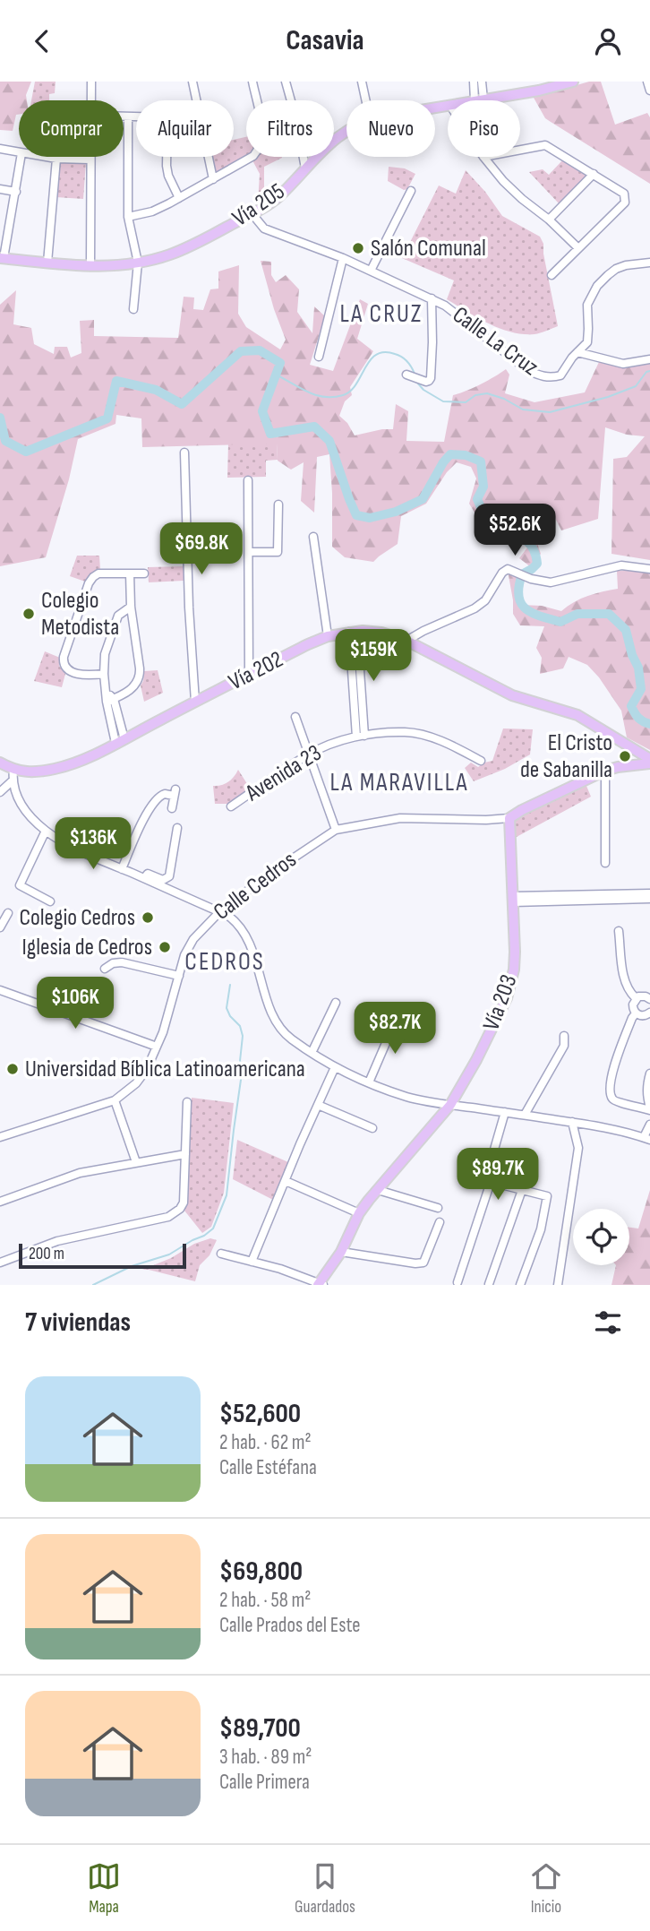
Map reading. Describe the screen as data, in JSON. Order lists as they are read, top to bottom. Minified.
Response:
{"streets":{"main road":["Vía 205","Vía 202","Vía 203"],"street":["Calle La Cruz","Avenida 23","Calle Cedros"]},"crossings":[["Vía 205","Calle La Cruz"],["Calle Cedros","Vía 203"]],"districts":["LA CRUZ","LA MARAVILLA","CEDROS"],"places":["Salón Comunal","Colegio Metodista","El Cristo de Sabanilla","Colegio Cedros","Iglesia de Cedros","Universidad Bíblica Latinoamericana"],"scale_bar":"200 m","page":{"header":"Casavia","chip":["Comprar","Alquilar","Filtros","Nuevo","Piso"],"price":["$52.6K","$69.8K","$159K","$136K","$106K","$82.7K","$89.7K"],"scale":"200 m","heading":"7 viviendas","list":[{"name":"$52,600","note":"2 hab. · 62 m² · Calle Estéfana"},{"name":"$69,800","note":"2 hab. · 58 m² · Calle Prados del Este"},{"name":"$89,700","note":"3 hab. · 89 m² · Calle Primera"}],"tabs":["Mapa","Guardados","Inicio"]}}
